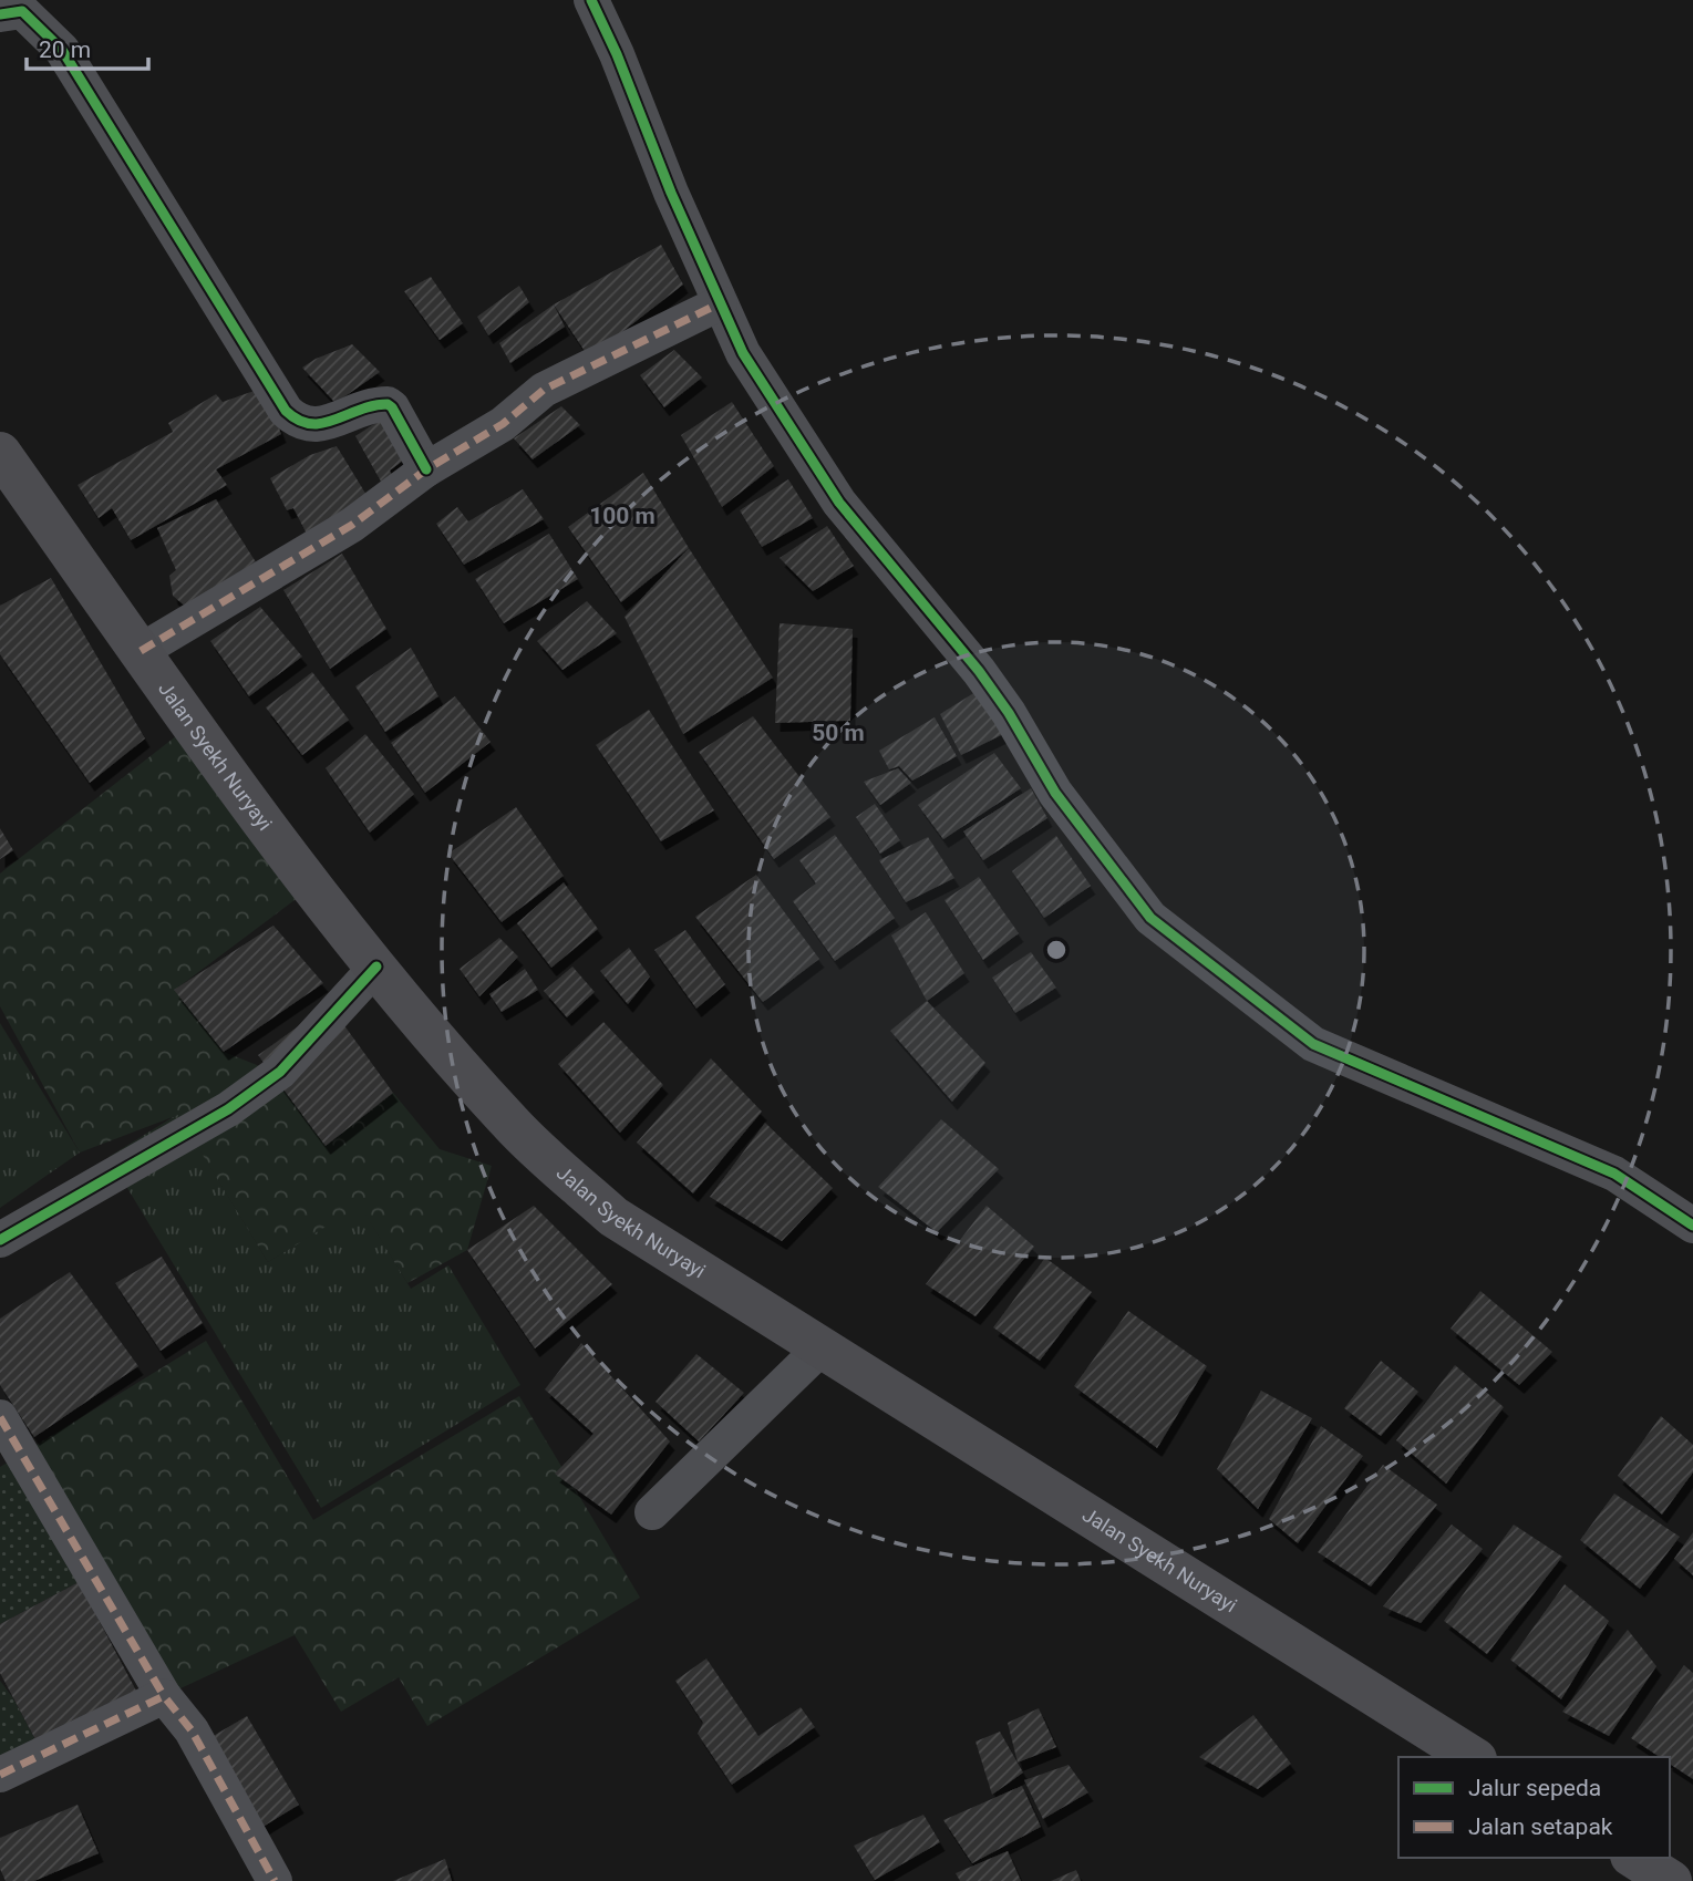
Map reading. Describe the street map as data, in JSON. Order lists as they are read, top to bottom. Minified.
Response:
{"streets":{"main road":["Jalan Syekh Nuryayi"]},"legend":["Jalur sepeda","Jalan setapak"],"scale_bar":"20 m","rings":["100 m","50 m"]}
